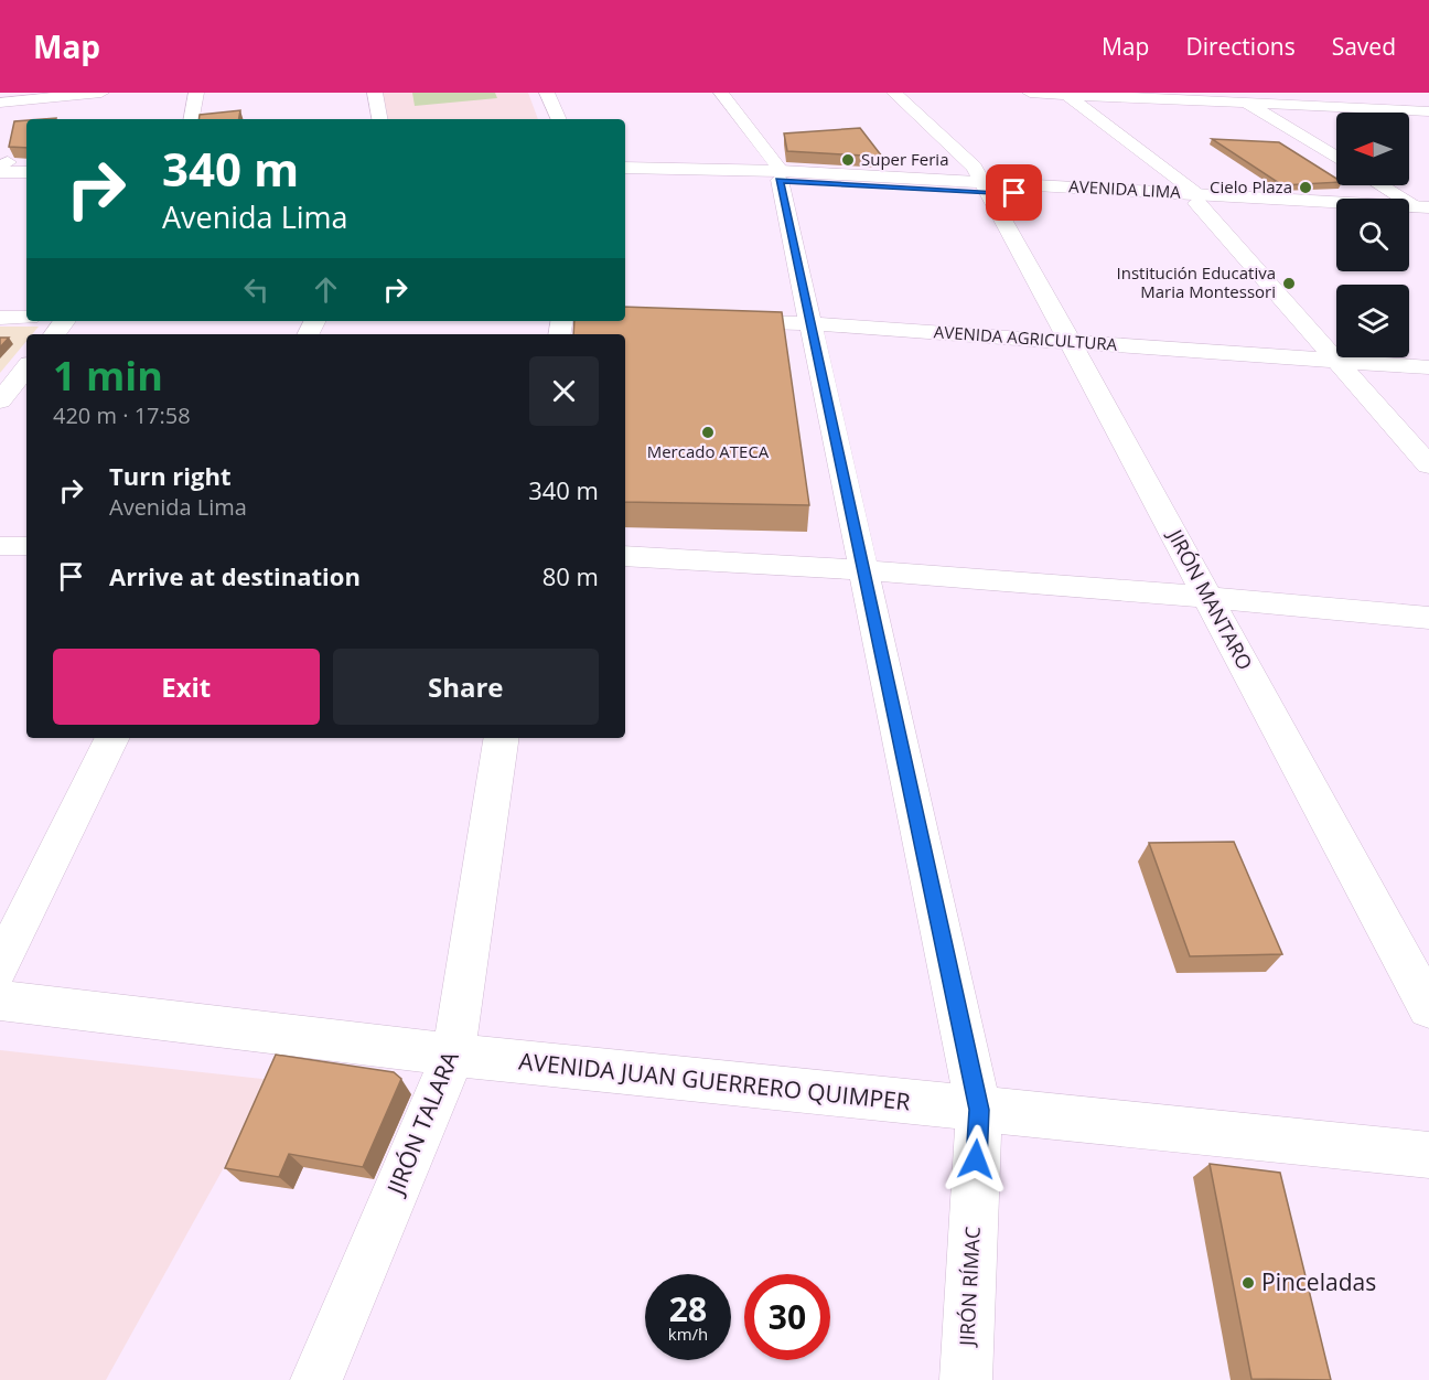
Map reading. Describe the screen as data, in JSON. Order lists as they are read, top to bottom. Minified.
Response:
{"streets":{"main road":["AVENIDA LIMA"],"street":["AVENIDA AGRICULTURA","JIRÓN MANTARO","AVENIDA JUAN GUERRERO QUIMPER","JIRÓN TALARA","JIRÓN RÍMAC"]},"crossings":[["AVENIDA LIMA","JIRÓN MANTARO"],["AVENIDA LIMA","JIRÓN RÍMAC"],["AVENIDA AGRICULTURA","JIRÓN MANTARO"],["AVENIDA AGRICULTURA","JIRÓN RÍMAC"],["AVENIDA JUAN GUERRERO QUIMPER","JIRÓN TALARA"],["AVENIDA JUAN GUERRERO QUIMPER","JIRÓN RÍMAC"]],"places":["Super Feria","Cielo Plaza","Institución Educativa Maria Montessori","Mercado ATECA","Pinceladas"],"north":"left","page":{"header":"Map","nav":["Map","Directions","Saved"],"turn":["340 m","Avenida Lima"],"heading":["1 min","420 m · 17:58"],"list":[{"name":"Turn right","note":"Avenida Lima","value":"340 m"},{"name":"Arrive at destination","value":"80 m"}],"buttons":["Exit","Share"],"speed":"28 km/h","limit":"30"}}
